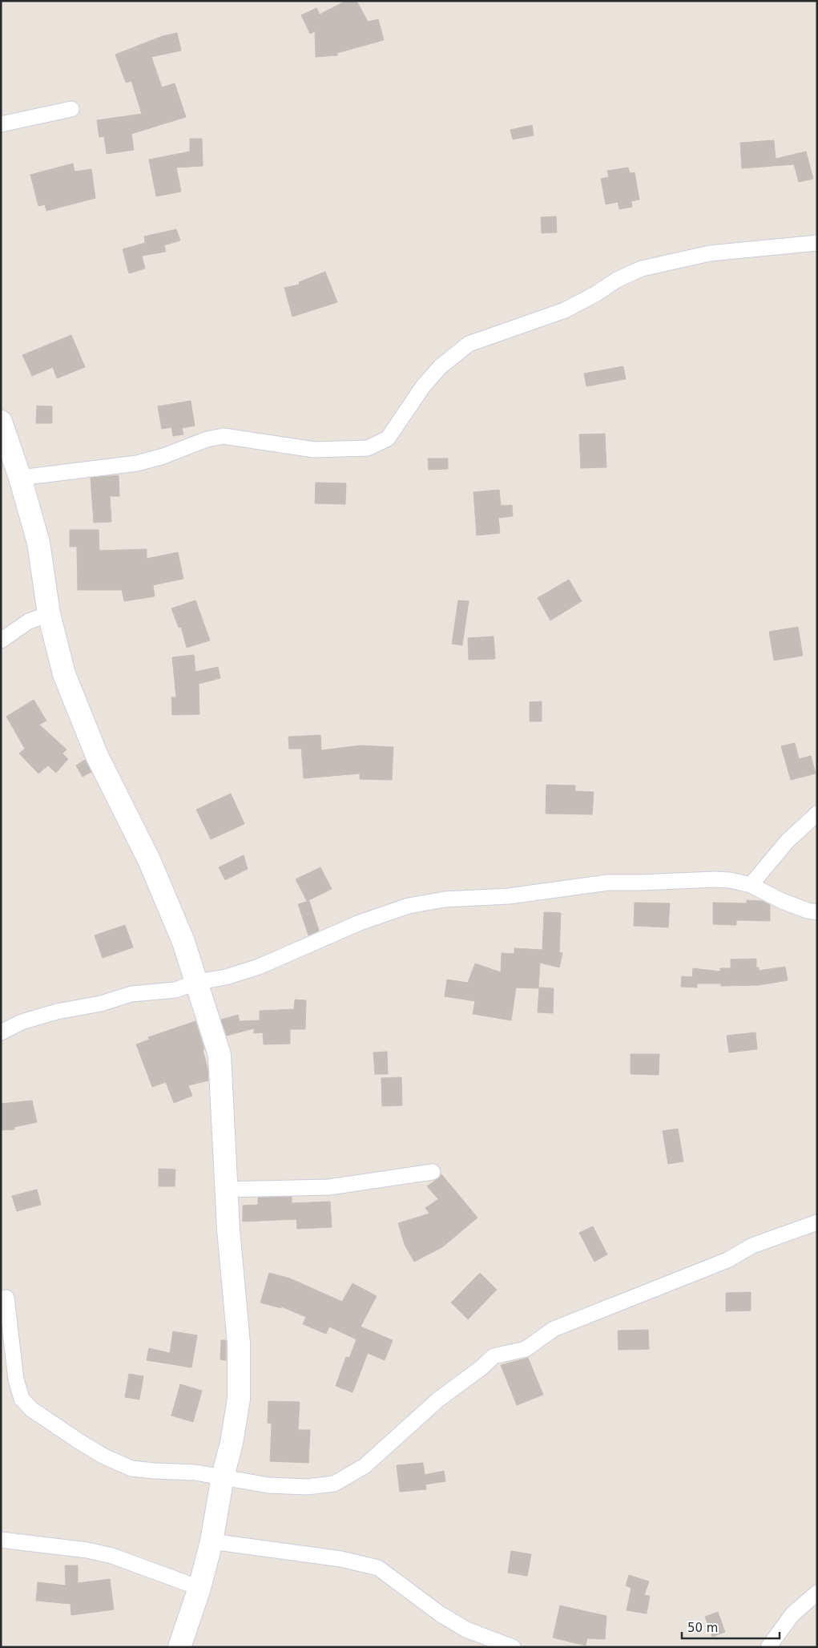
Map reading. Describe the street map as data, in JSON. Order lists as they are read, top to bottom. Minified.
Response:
{"scale_bar":"50 m"}
